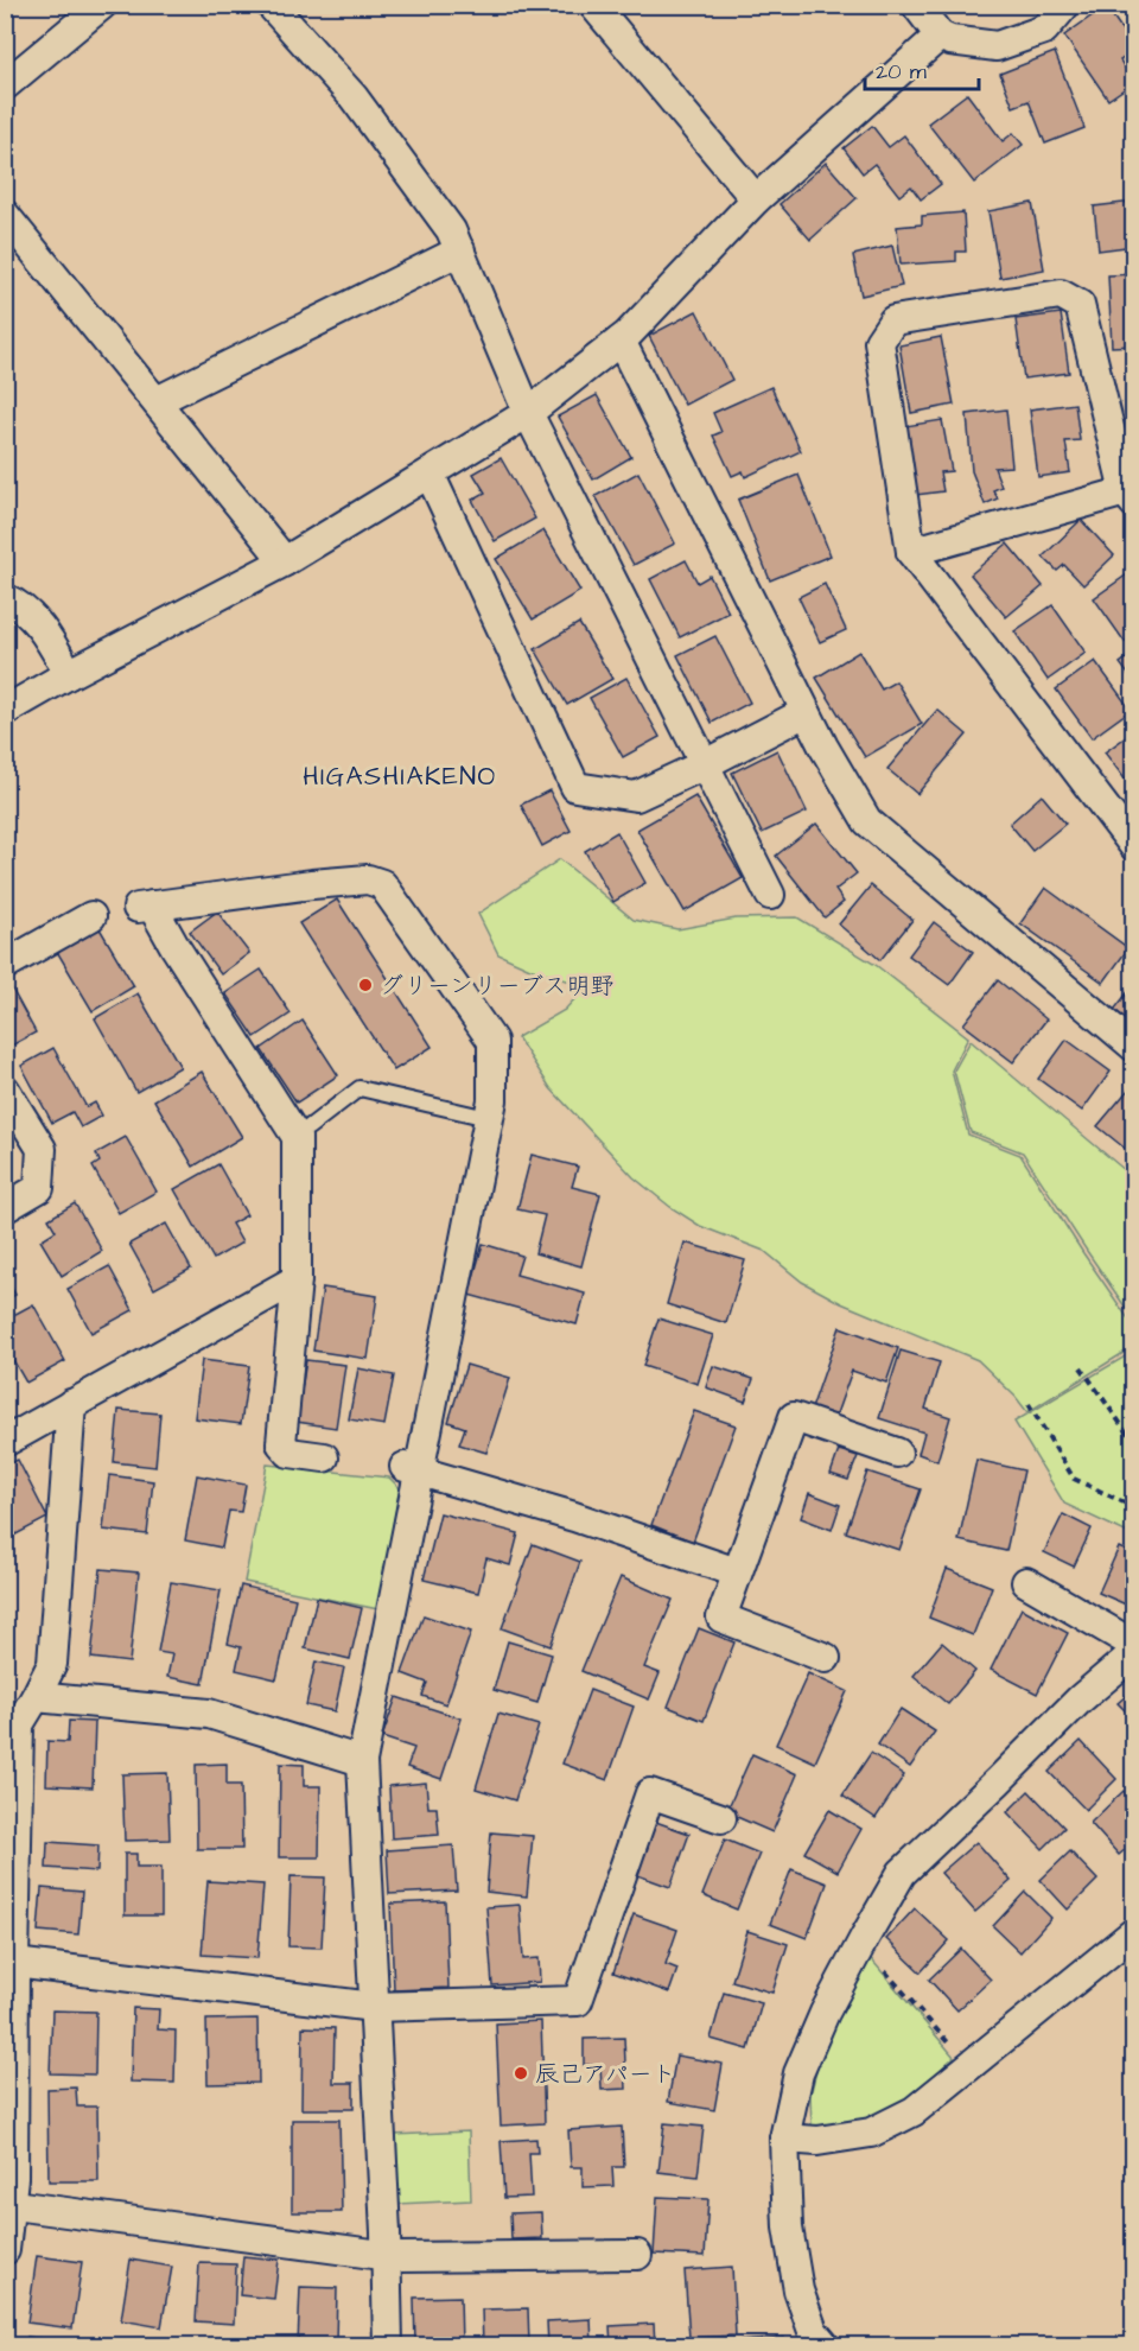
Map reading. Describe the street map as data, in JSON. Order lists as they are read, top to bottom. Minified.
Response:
{"districts":["HIGASHIAKENO"],"places":["グリーンリーブス明野","辰己アパート"],"scale_bar":"20 m"}
